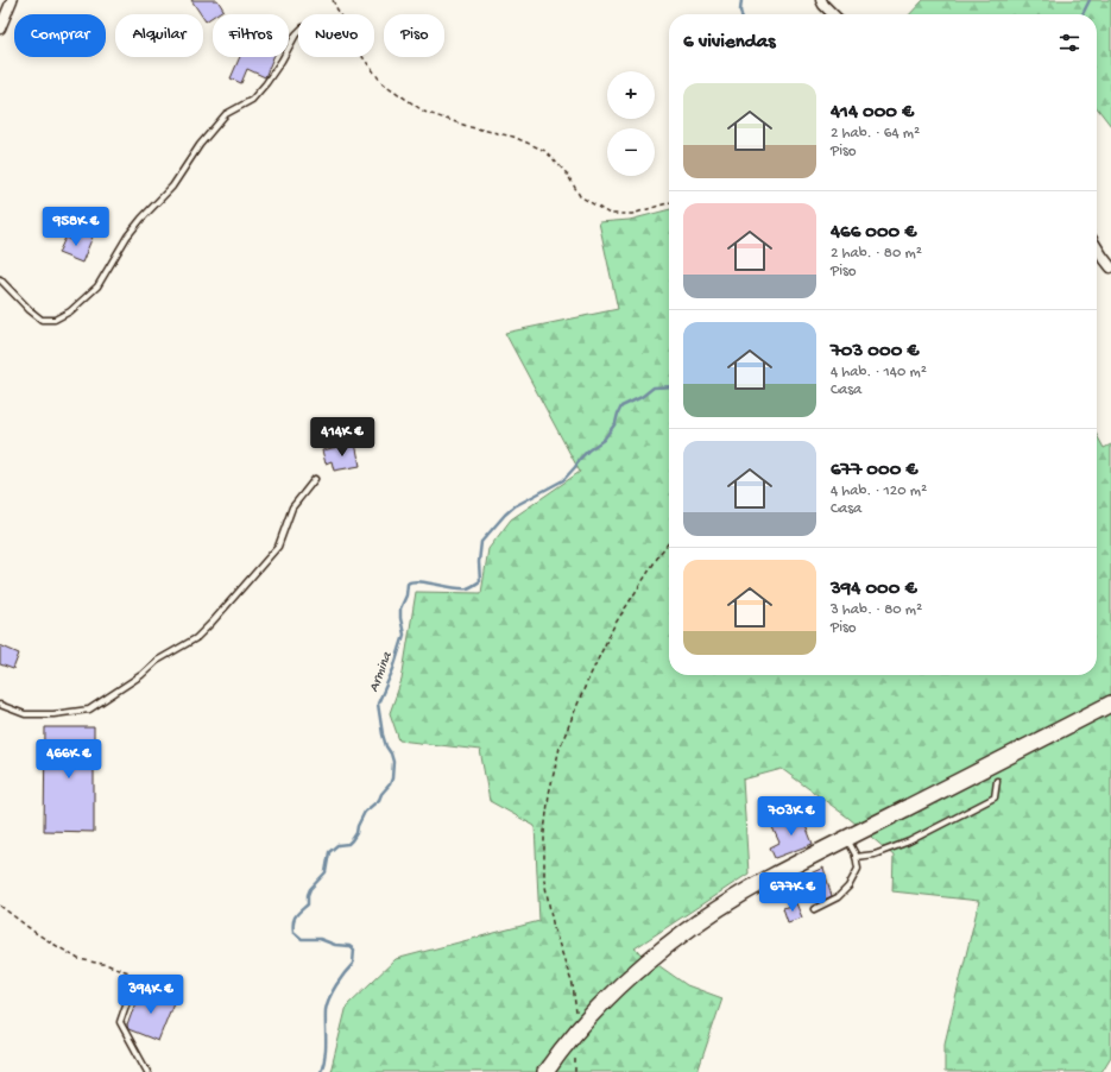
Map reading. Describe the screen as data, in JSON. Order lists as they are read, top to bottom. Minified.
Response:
{"water":["Armina"],"page":{"chip":["Comprar","Alquilar","Filtros","Nuevo","Piso"],"heading":"6 viviendas","map_buttons":["+","−"],"list":[{"name":"414 000 €","note":"2 hab. · 64 m² · Piso"},{"name":"466 000 €","note":"2 hab. · 80 m² · Piso"},{"name":"703 000 €","note":"4 hab. · 140 m² · Casa"},{"name":"677 000 €","note":"4 hab. · 120 m² · Casa"},{"name":"394 000 €","note":"3 hab. · 80 m² · Piso"}],"price":["958K €","414K €","466K €","703K €","677K €","394K €"]}}
